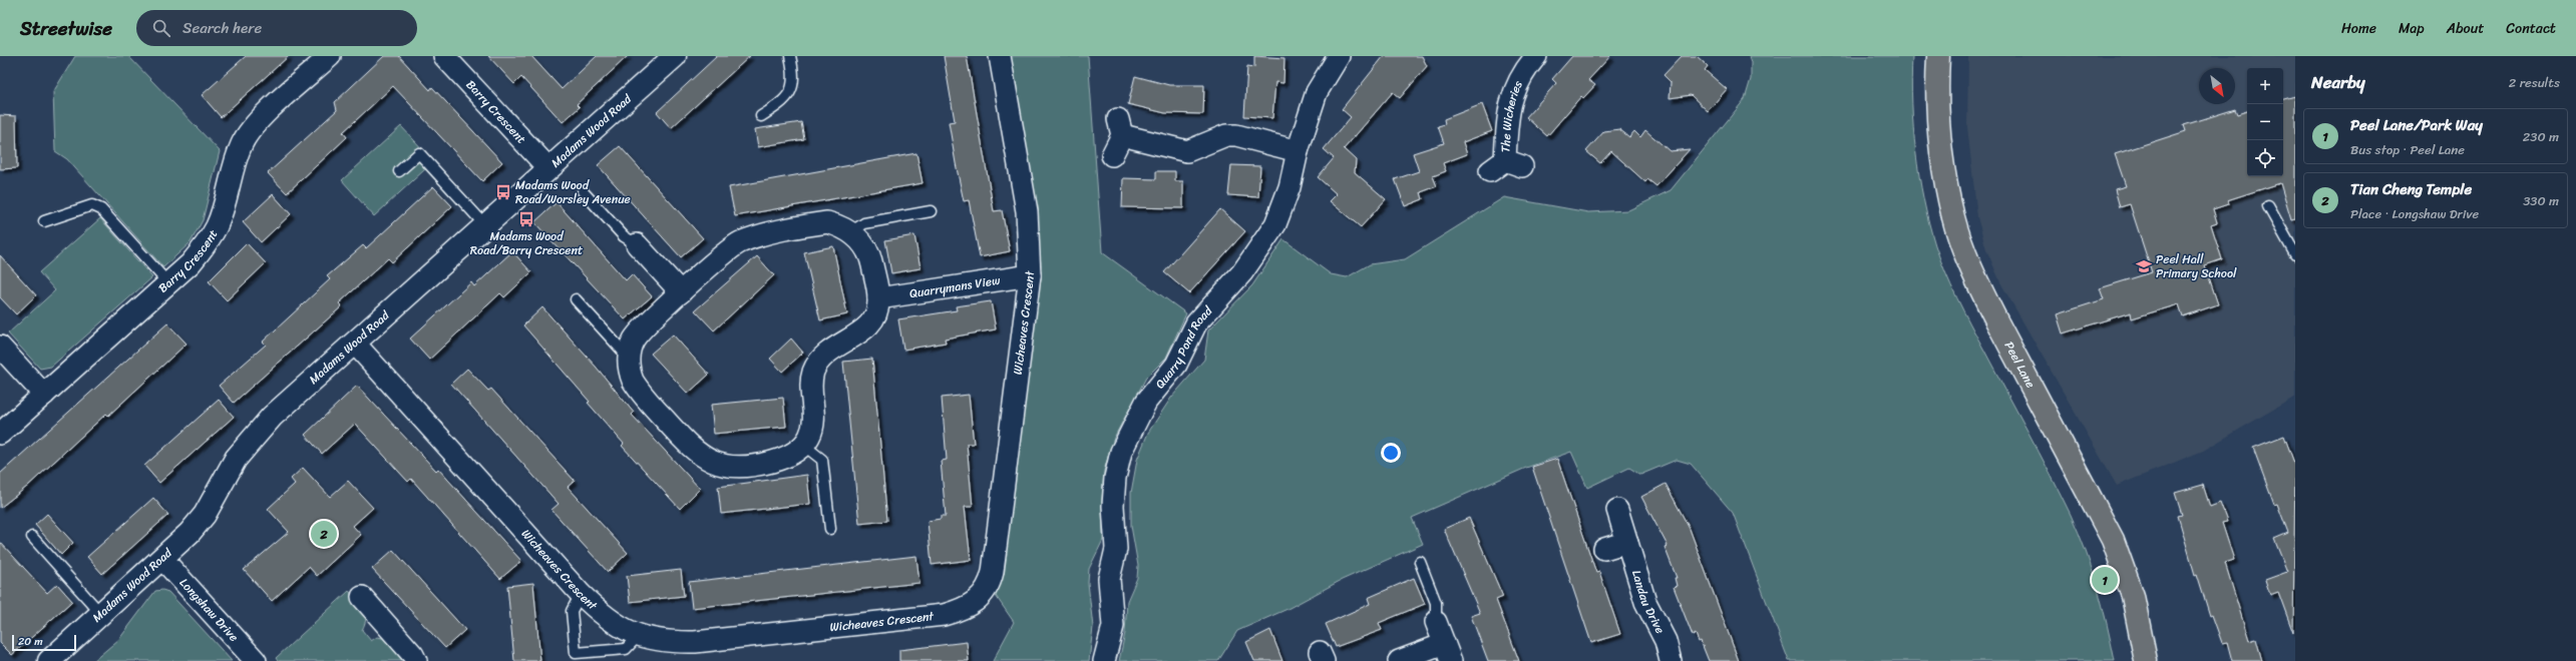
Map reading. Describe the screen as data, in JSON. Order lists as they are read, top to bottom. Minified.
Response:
{"streets":{"main road":["Peel Lane"],"street":["Barry Crescent","The Wicheries","Madams Wood Road","Quarrymans View","Wicheaves Crescent","Quarry Pond Road","Landau Drive","Longshaw Drive"]},"crossings":[["Barry Crescent","Madams Wood Road"],["Madams Wood Road","Wicheaves Crescent"],["Madams Wood Road","Longshaw Drive"],["Quarrymans View","Wicheaves Crescent"]],"places":{"bus stop":["Madams Wood Road/Worsley Avenue","Madams Wood Road/Barry Crescent"],"school or university":["Peel Hall Primary School"]},"scale_bar":"20 m","north":"bottom right","page":{"header":"Streetwise","search":"Search here","nav":["Home","Map","About","Contact"],"heading":["Nearby","2 results"],"map_buttons":["+","−"],"list":[{"mark":"1","name":"Peel Lane/Park Way","note":"Bus stop · Peel Lane","value":"230 m"},{"mark":"2","name":"Tian Cheng Temple","note":"Place · Longshaw Drive","value":"330 m"}],"pins":["2","1"],"scale":"20 m"}}
